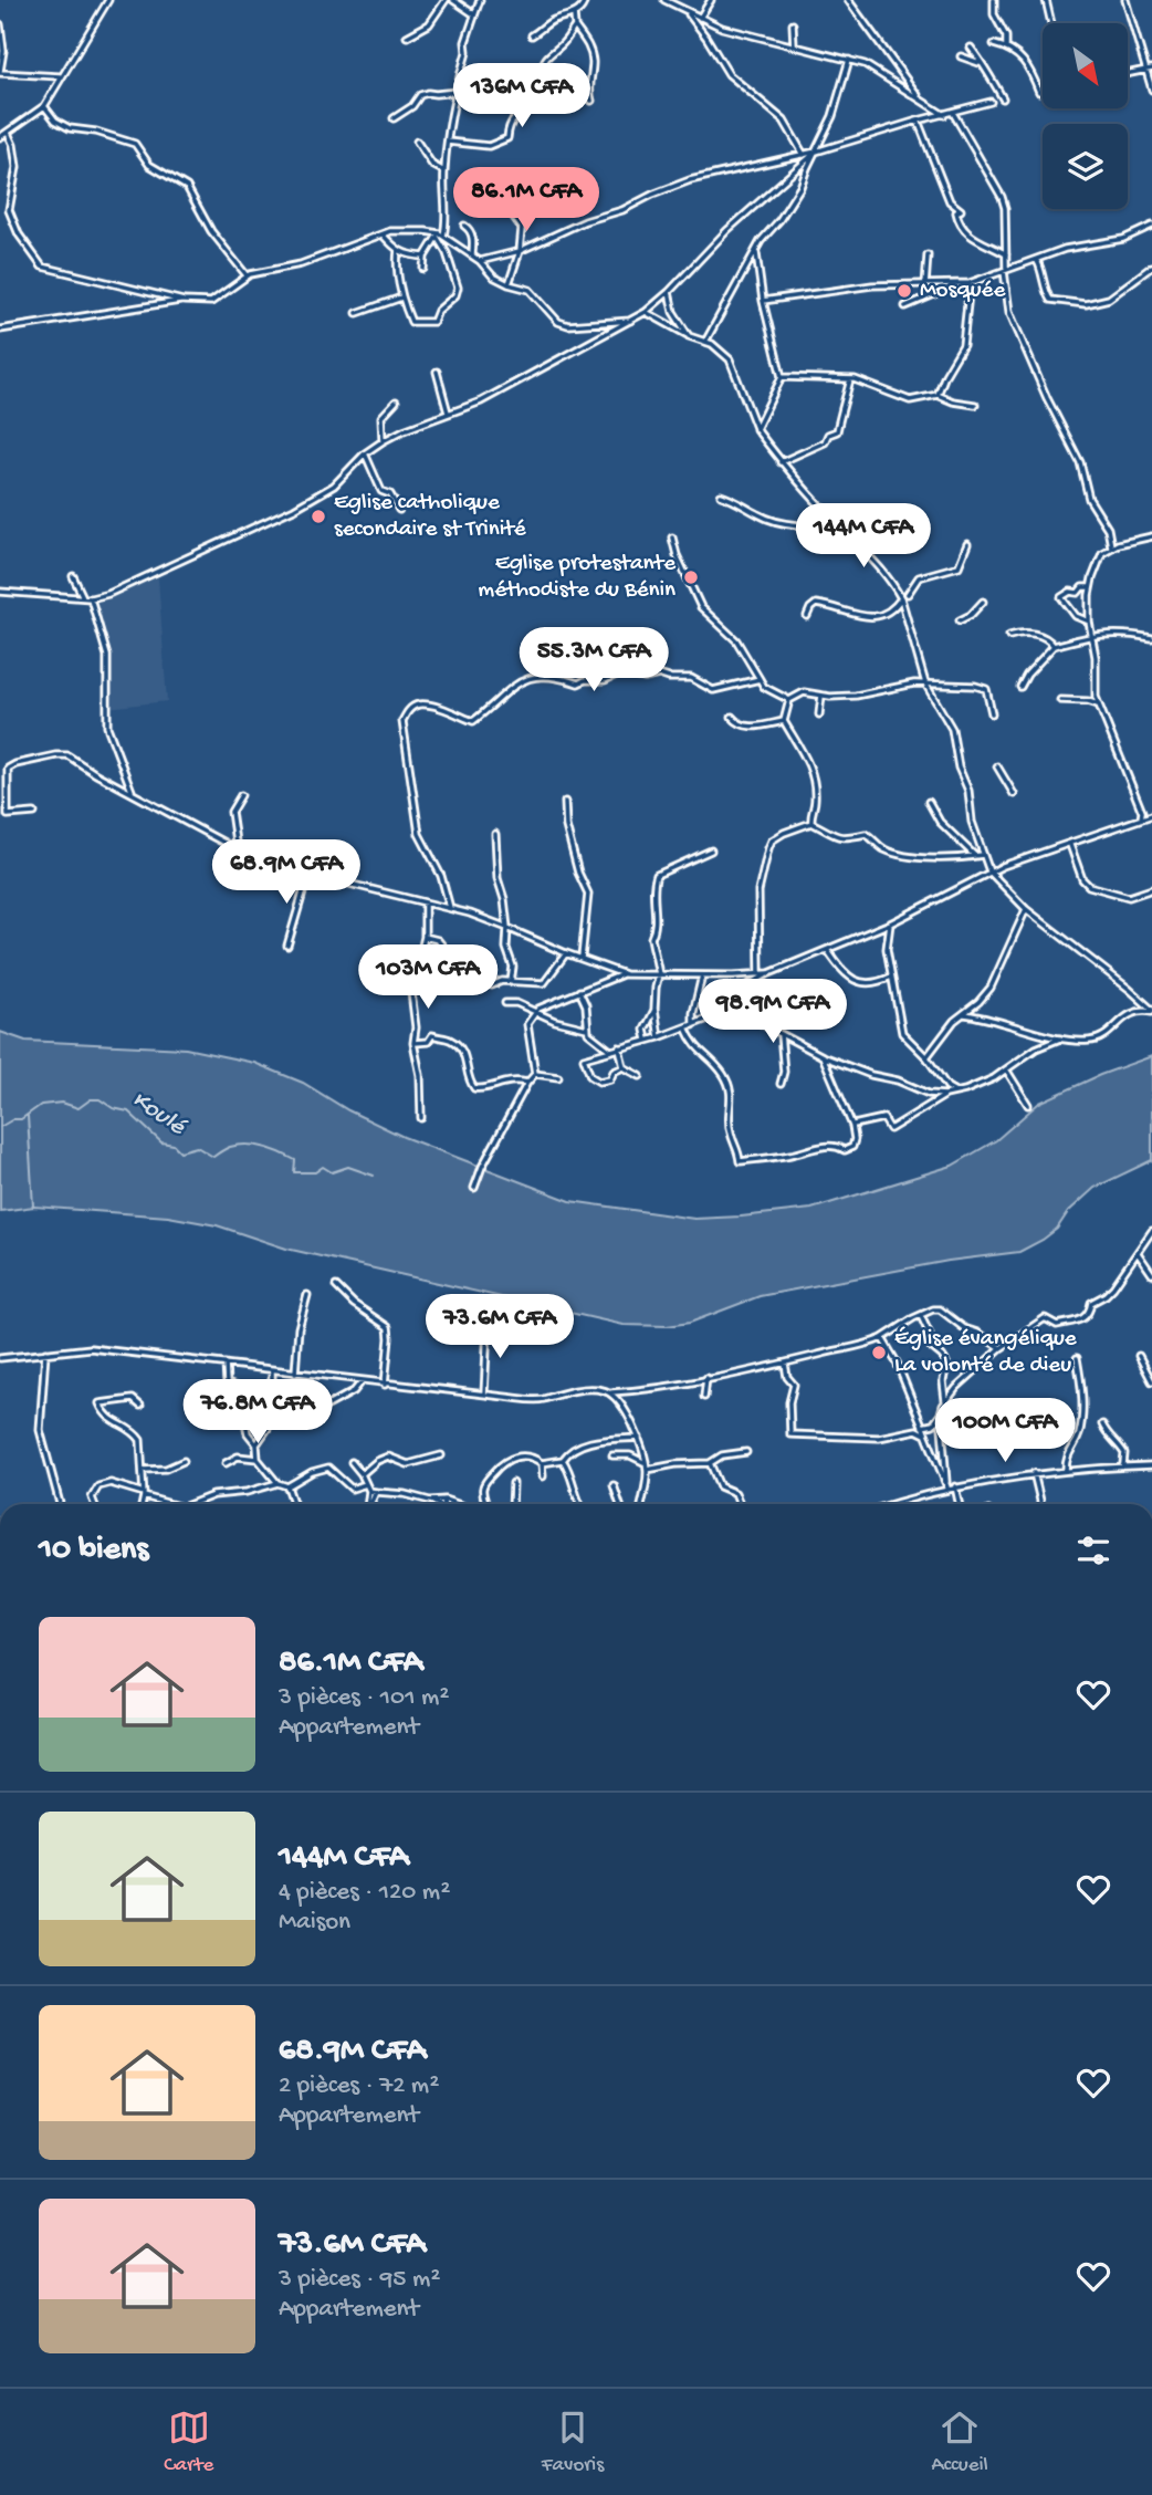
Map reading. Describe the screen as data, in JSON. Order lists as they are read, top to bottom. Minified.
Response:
{"water":["Koulé"],"places":["Mosquée","Eglise catholique secondaire st Trinité","Eglise protestante méthodiste du Bénin","Église évangélique La volonté de dieu"],"north":"bottom right","page":{"price":["136M CFA","86.1M CFA","144M CFA","55.3M CFA","68.9M CFA","103M CFA","98.9M CFA","73.6M CFA","76.8M CFA","100M CFA"],"heading":"10 biens","list":[{"name":"86.1M CFA","note":"3 pièces · 101 m² · Appartement"},{"name":"144M CFA","note":"4 pièces · 120 m² · Maison"},{"name":"68.9M CFA","note":"2 pièces · 72 m² · Appartement"},{"name":"73.6M CFA","note":"3 pièces · 95 m² · Appartement"}],"tabs":["Carte","Favoris","Accueil"]}}
